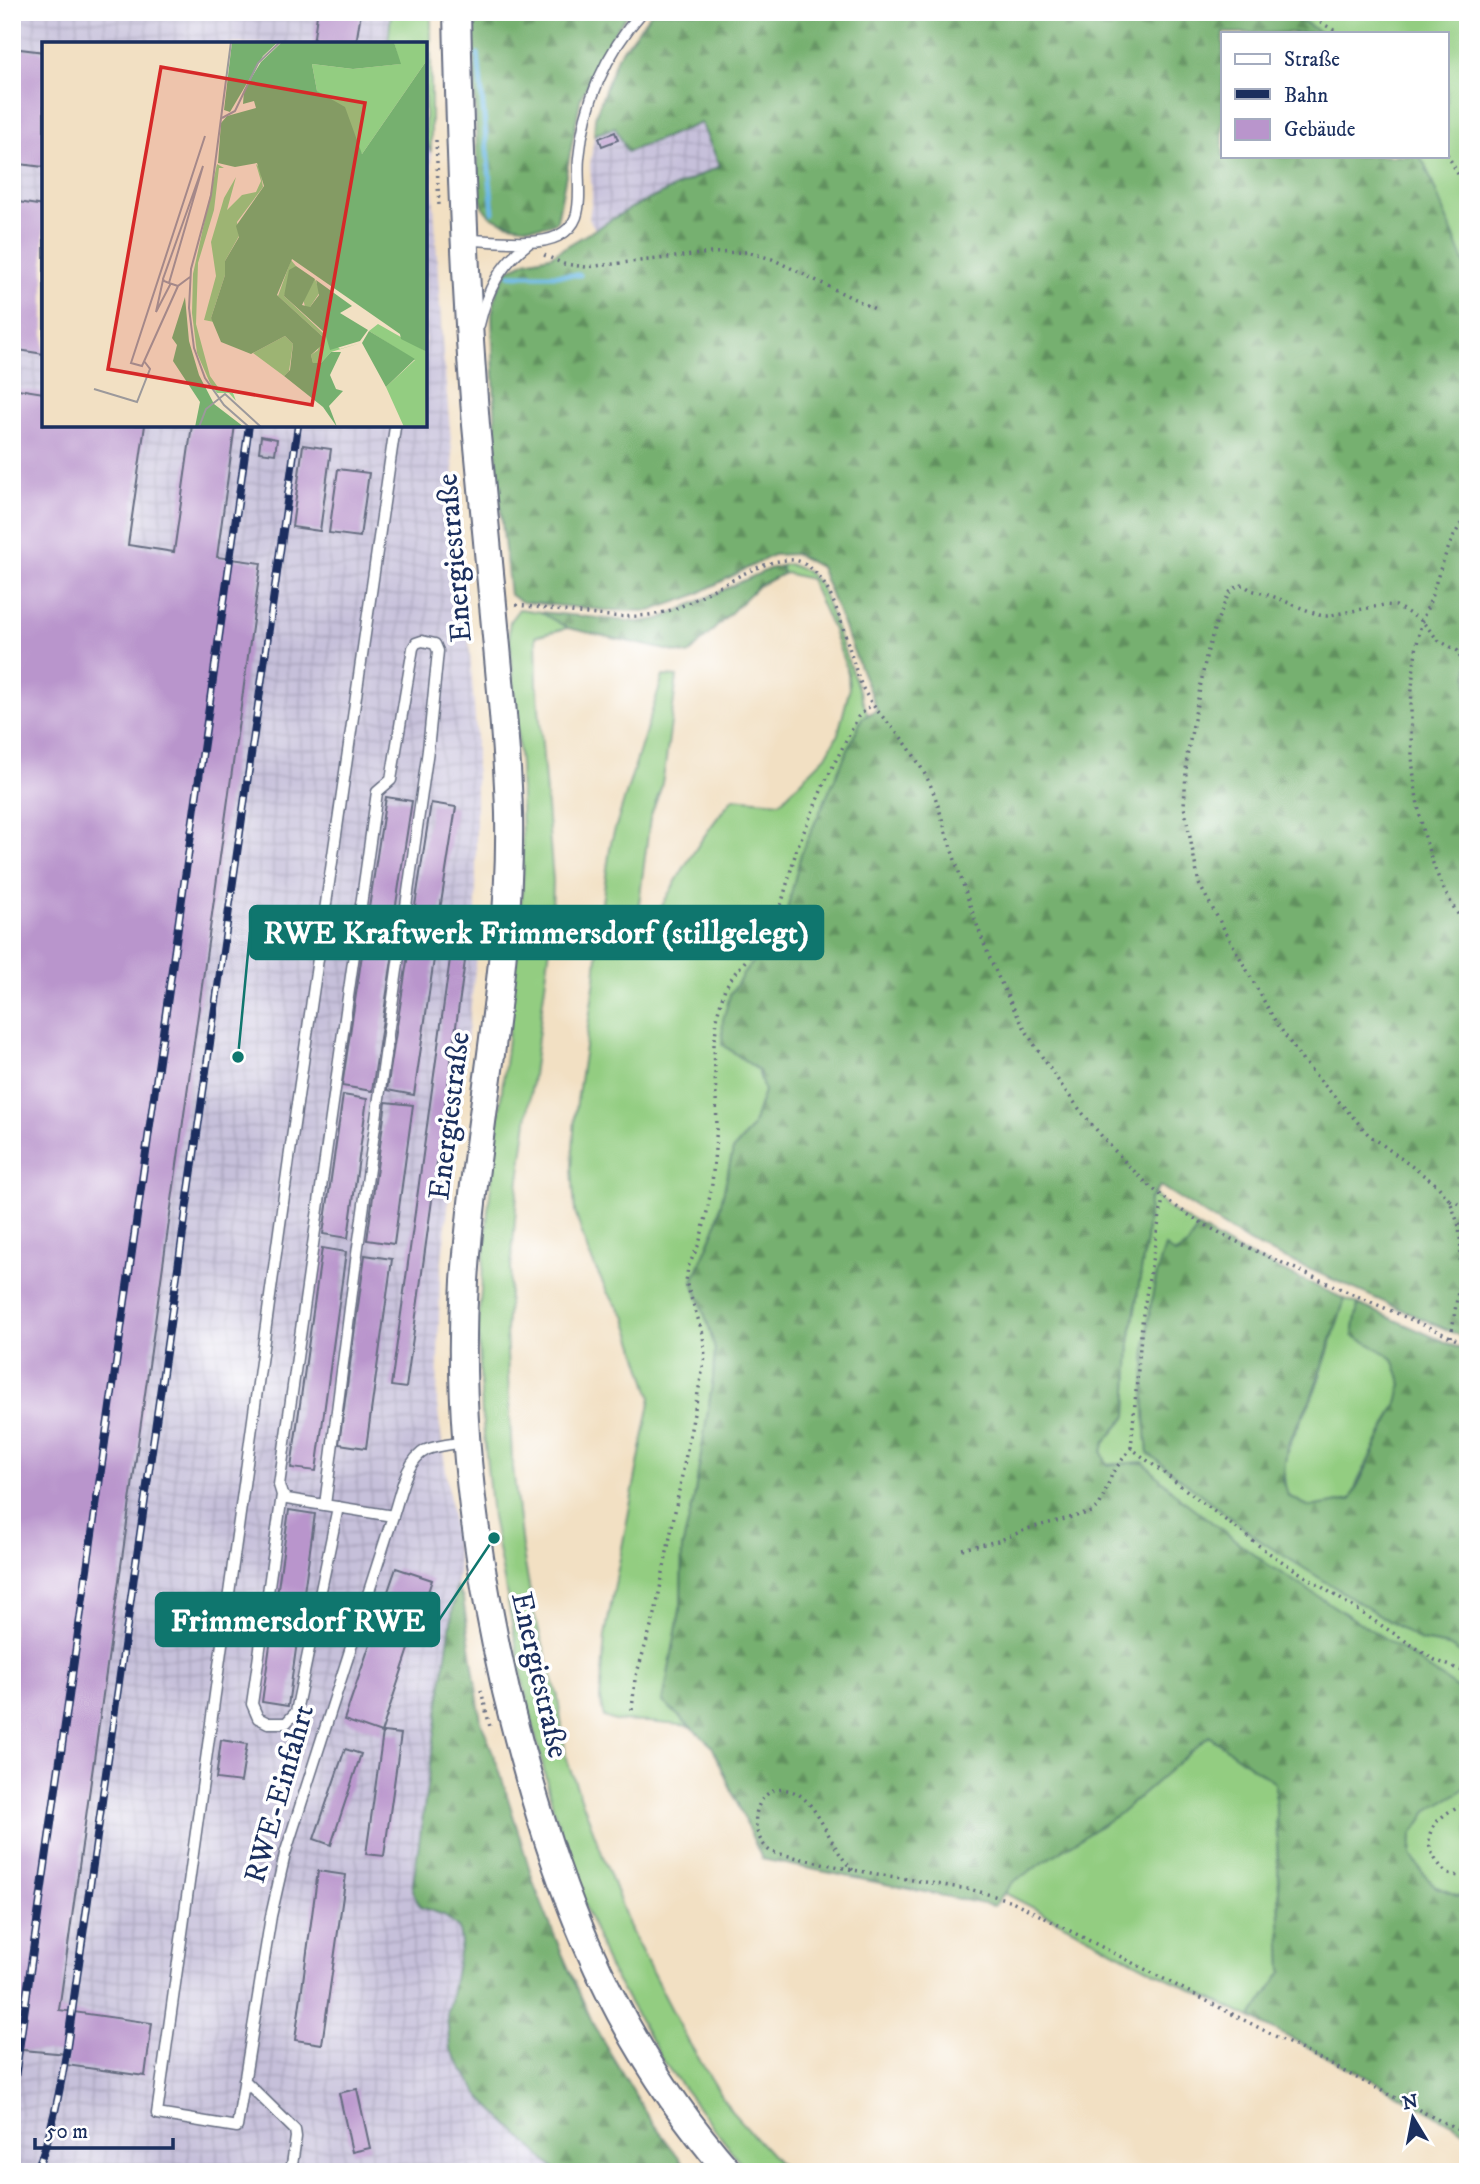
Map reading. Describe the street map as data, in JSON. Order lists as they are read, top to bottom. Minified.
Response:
{"streets":{"main road":["Energiestraße"],"lane":["RWE-Einfahrt"]},"crossings":[["Energiestraße","RWE-Einfahrt"]],"places":["RWE Kraftwerk Frimmersdorf (stillgelegt)","Frimmersdorf RWE"],"legend":["Straße","Bahn","Gebäude"],"scale_bar":"50 m","north":"top"}
